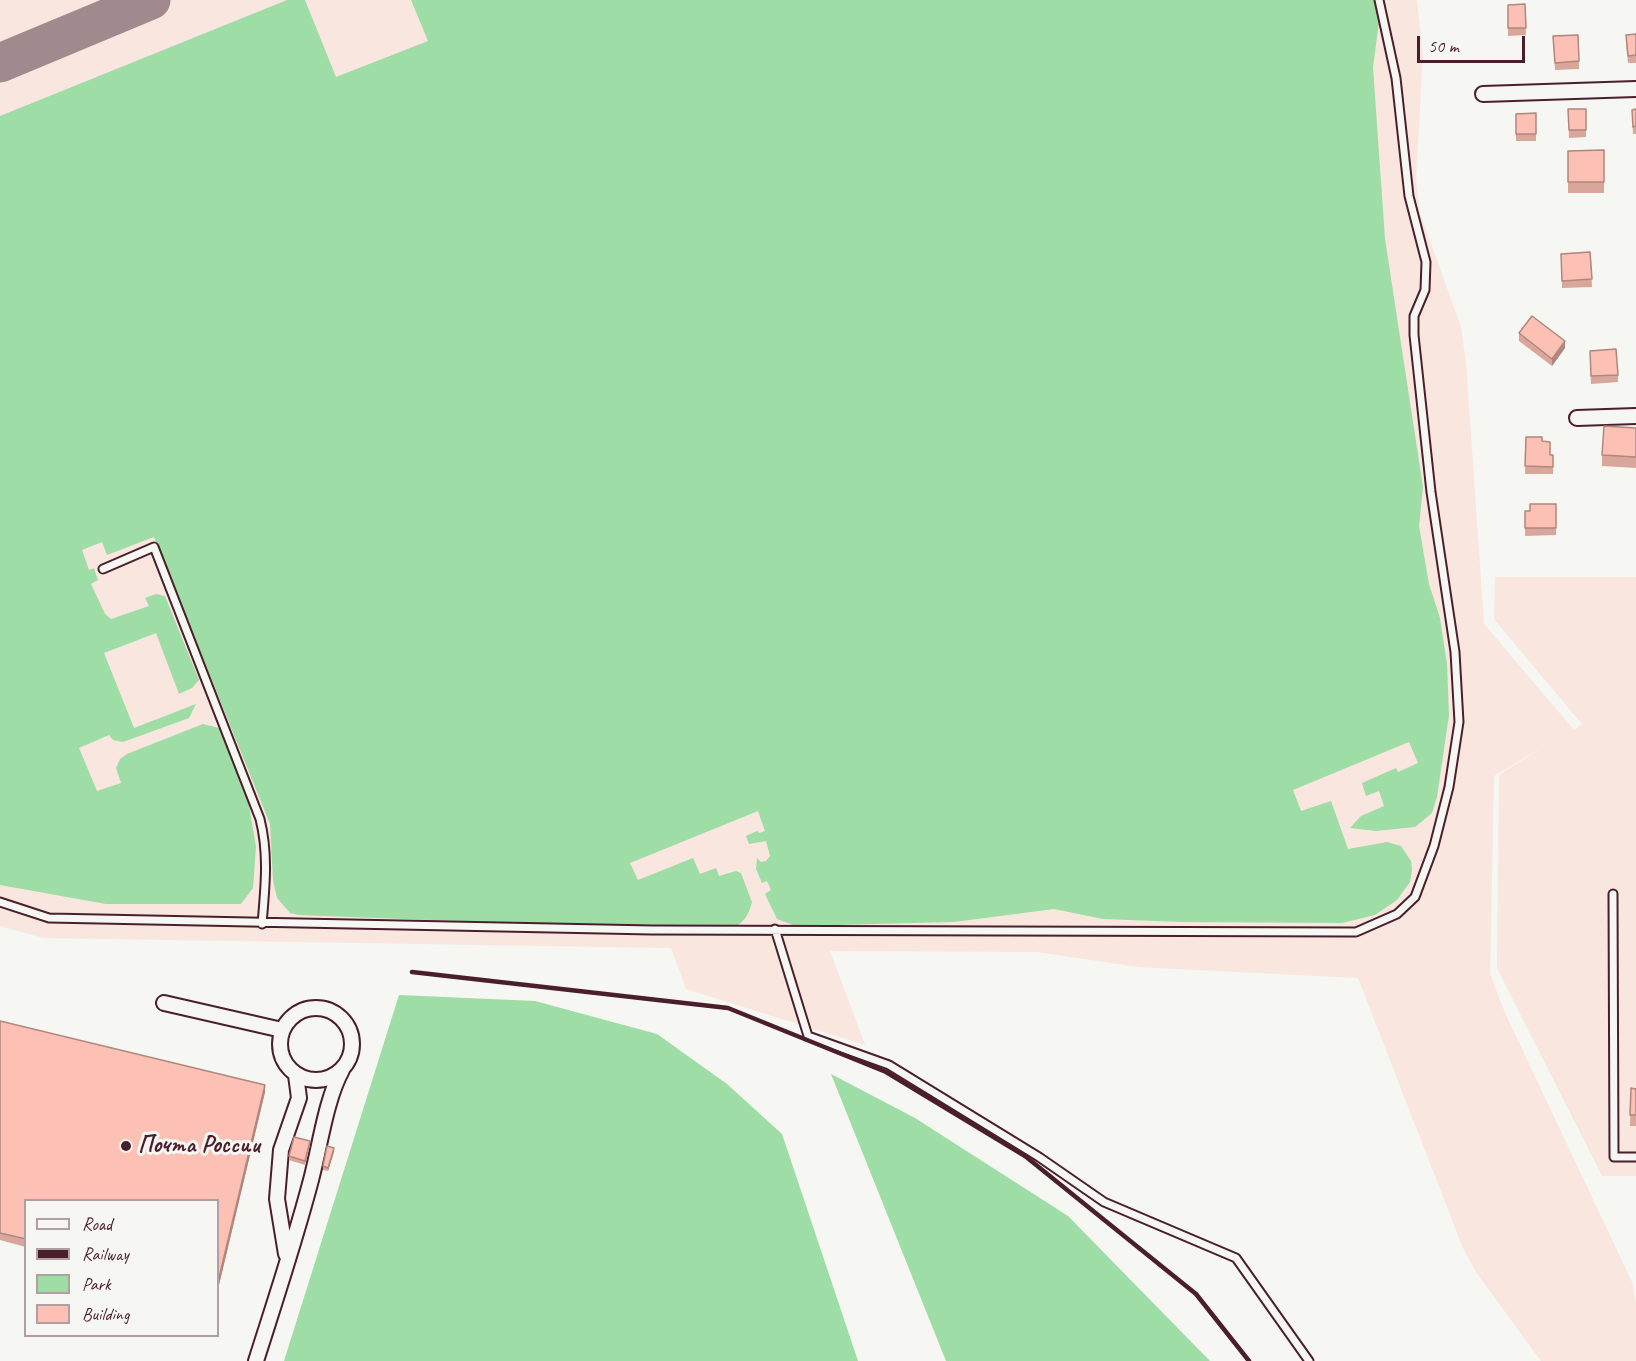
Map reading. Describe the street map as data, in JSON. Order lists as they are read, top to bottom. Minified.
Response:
{"places":["Почта России"],"legend":["Road","Railway","Park","Building"],"scale_bar":"50 m"}
